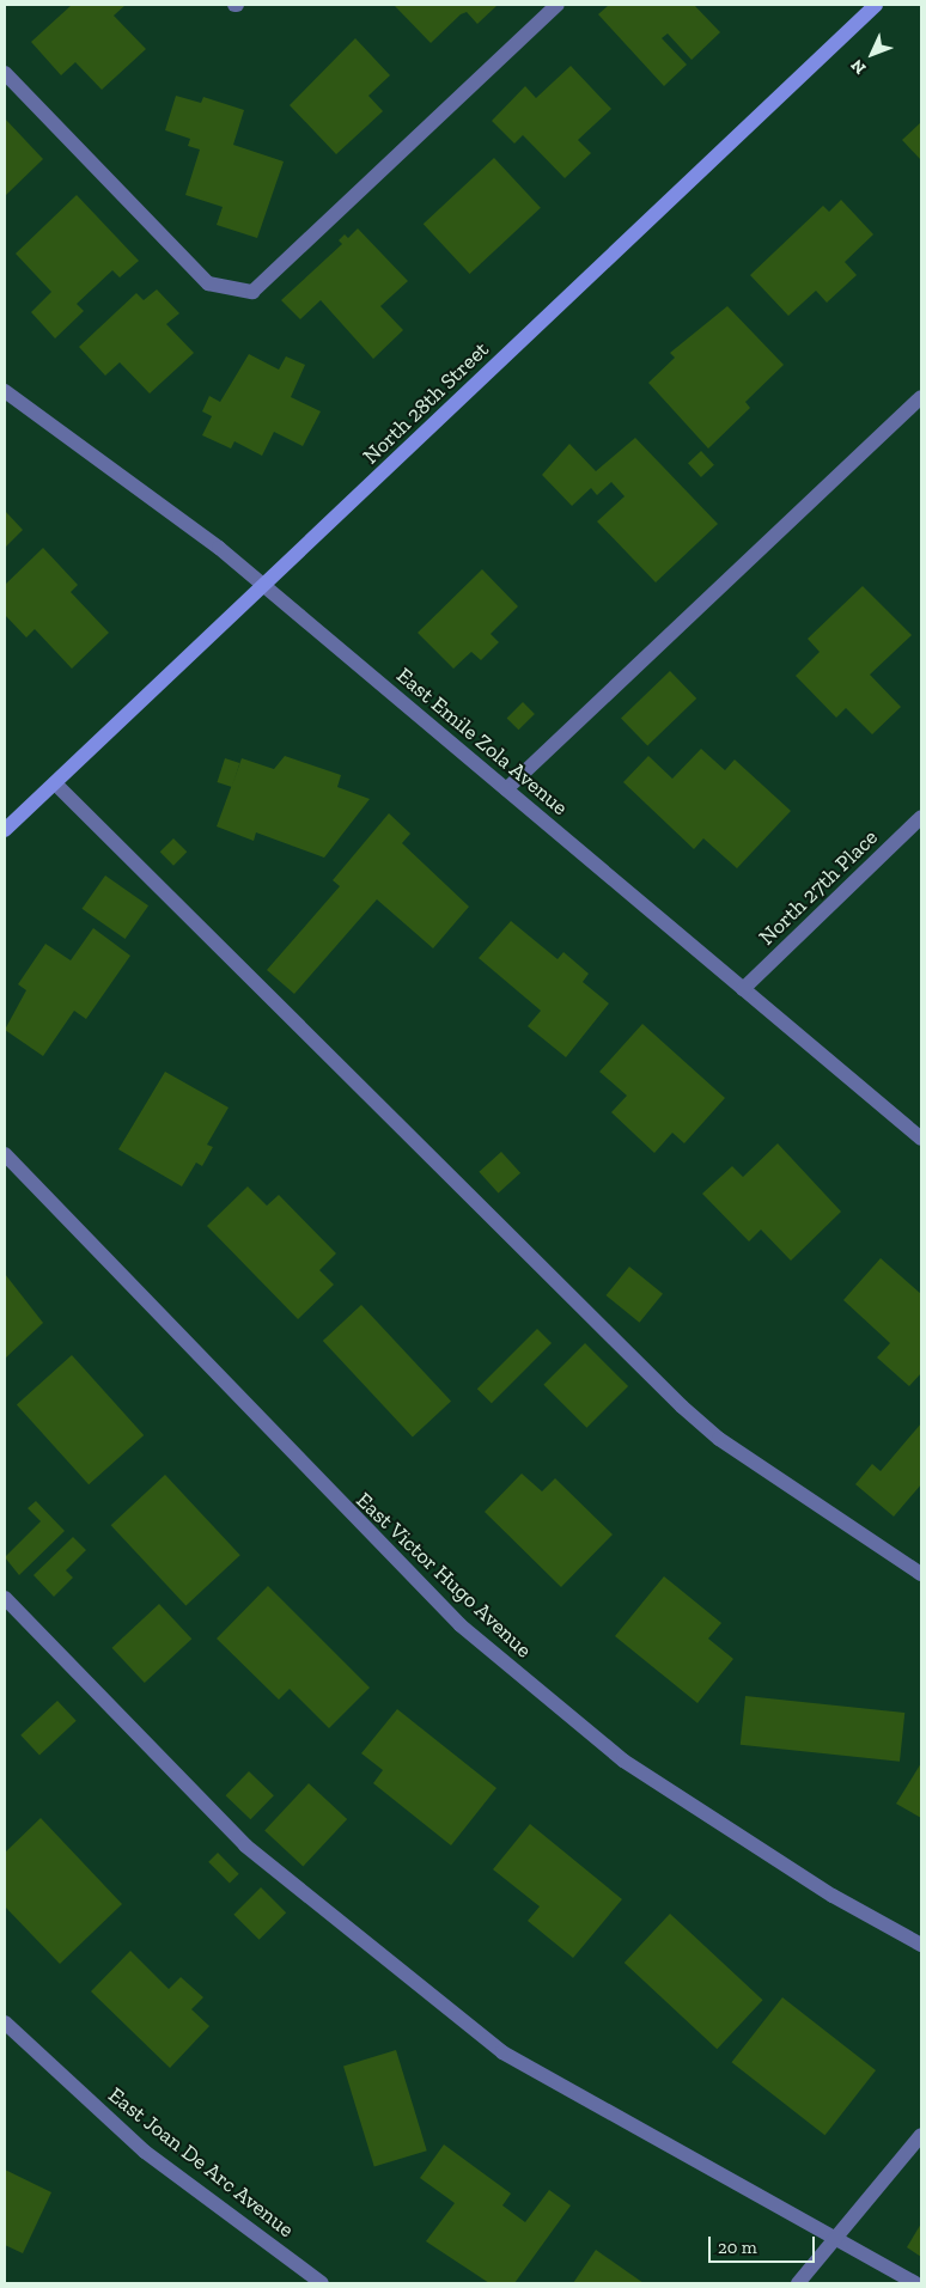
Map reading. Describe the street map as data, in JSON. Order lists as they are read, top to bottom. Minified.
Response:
{"streets":{"street":["North 28th Street","East Emile Zola Avenue","North 27th Place","East Victor Hugo Avenue","East Joan De Arc Avenue"]},"crossings":[["North 28th Street","East Emile Zola Avenue"],["East Emile Zola Avenue","North 27th Place"]],"scale_bar":"20 m","north":"bottom left"}
